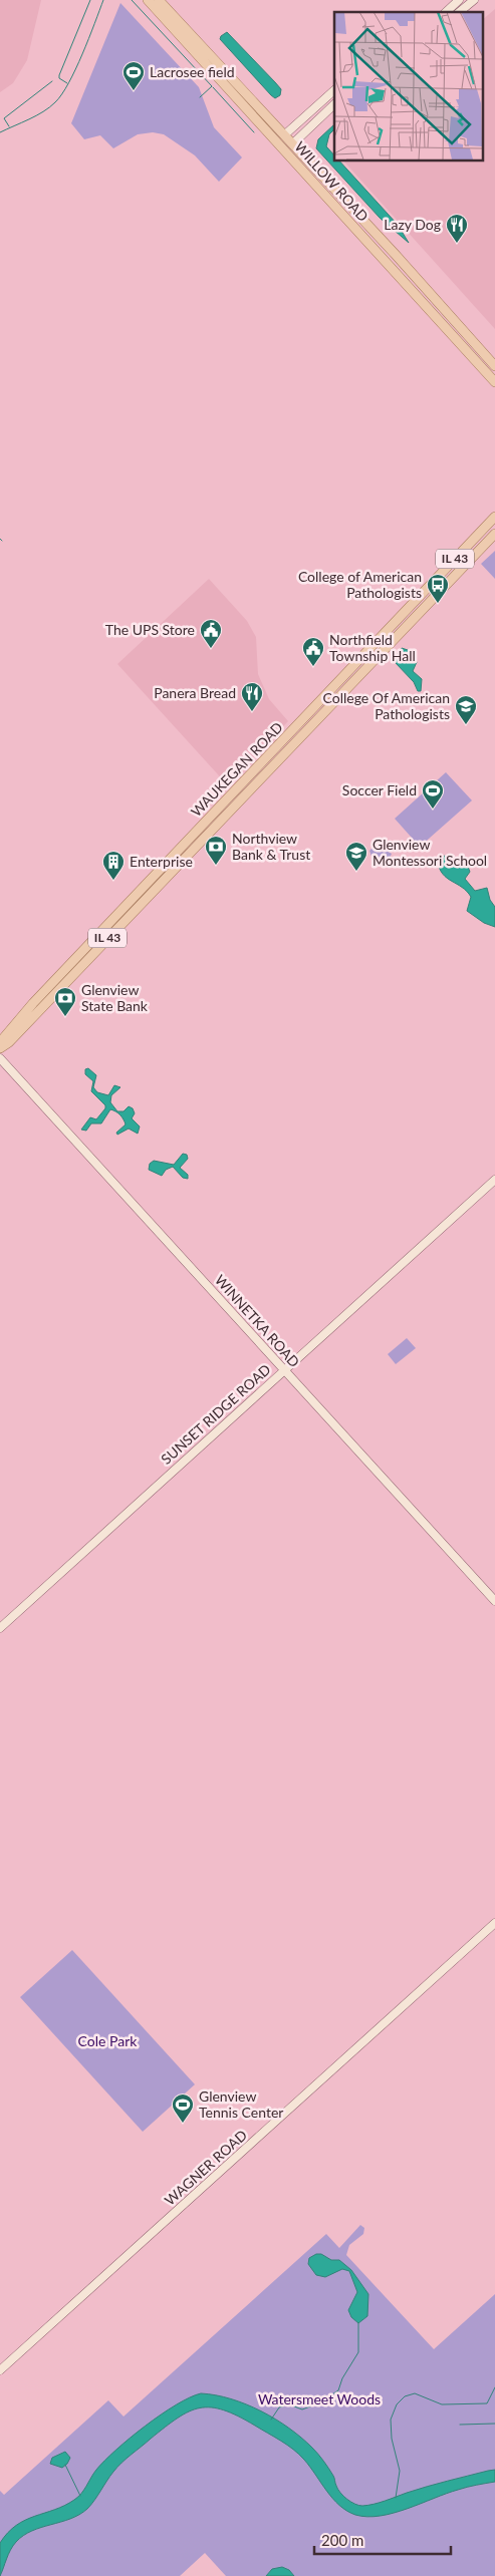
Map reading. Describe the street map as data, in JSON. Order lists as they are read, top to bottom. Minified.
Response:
{"streets":{"main road":["WILLOW ROAD","IL 43","WAUKEGAN ROAD"],"street":["WINNETKA ROAD","SUNSET RIDGE ROAD","WAGNER ROAD"]},"crossings":[["WINNETKA ROAD","SUNSET RIDGE ROAD"]],"parks":["Cole Park","Watersmeet Woods"],"places":{"sports":["Lacrosee field","Soccer Field","Glenview Tennis Center"],"restaurant":["Lazy Dog","Panera Bread"],"bus stop":["College of American Pathologists"],"public building":["The UPS Store","Northfield Township Hall"],"school or university":["College Of American Pathologists","Glenview Montessori School"],"bank":["Northview Bank & Trust","Glenview State Bank"],"building":["Enterprise"]},"scale_bar":"200 m"}
